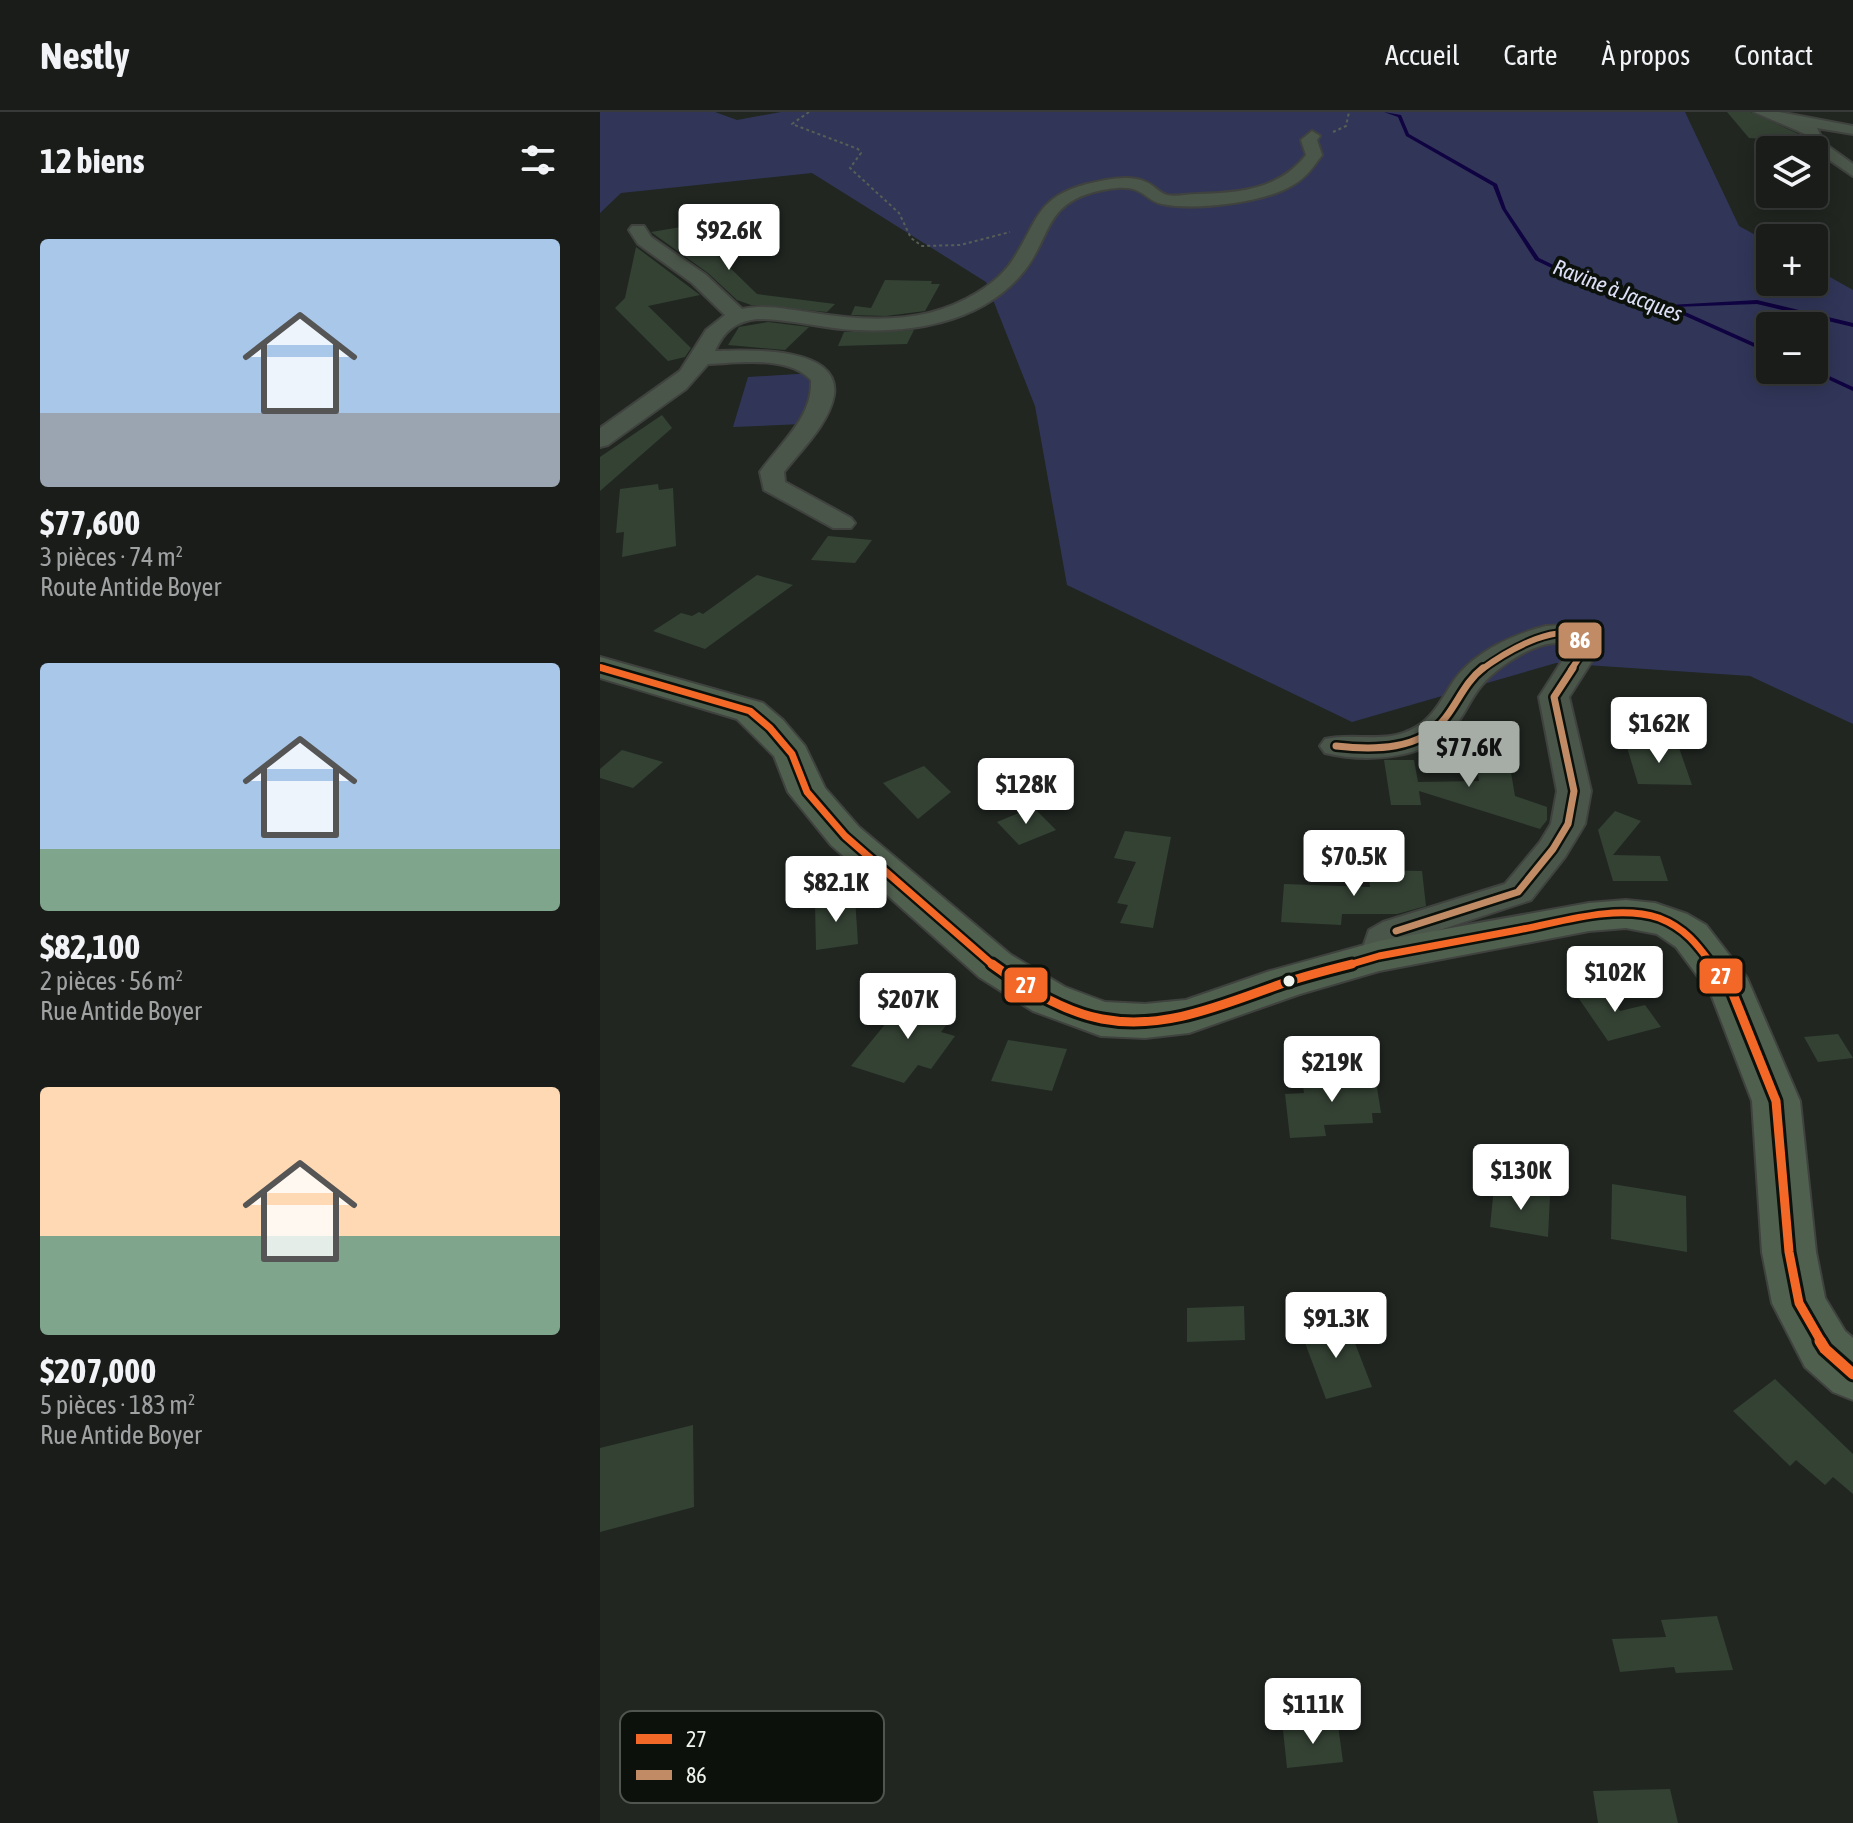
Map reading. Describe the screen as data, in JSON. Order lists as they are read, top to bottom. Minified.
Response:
{"water":["Ravine à Jacques"],"lines":["transit line 86","transit line 27"],"legend":["27","86"],"page":{"header":"Nestly","nav":["Accueil","Carte","À propos","Contact"],"heading":"12 biens","map_buttons":["+","−"],"price":["$92.6K","$162K","$77.6K","$128K","$70.5K","$82.1K","$102K","$207K","$219K","$130K","$91.3K","$111K"],"list":[{"name":"$77,600","note":"3 pièces · 74 m² · Route Antide Boyer"},{"name":"$82,100","note":"2 pièces · 56 m² · Rue Antide Boyer"},{"name":"$207,000","note":"5 pièces · 183 m² · Rue Antide Boyer"}]}}
